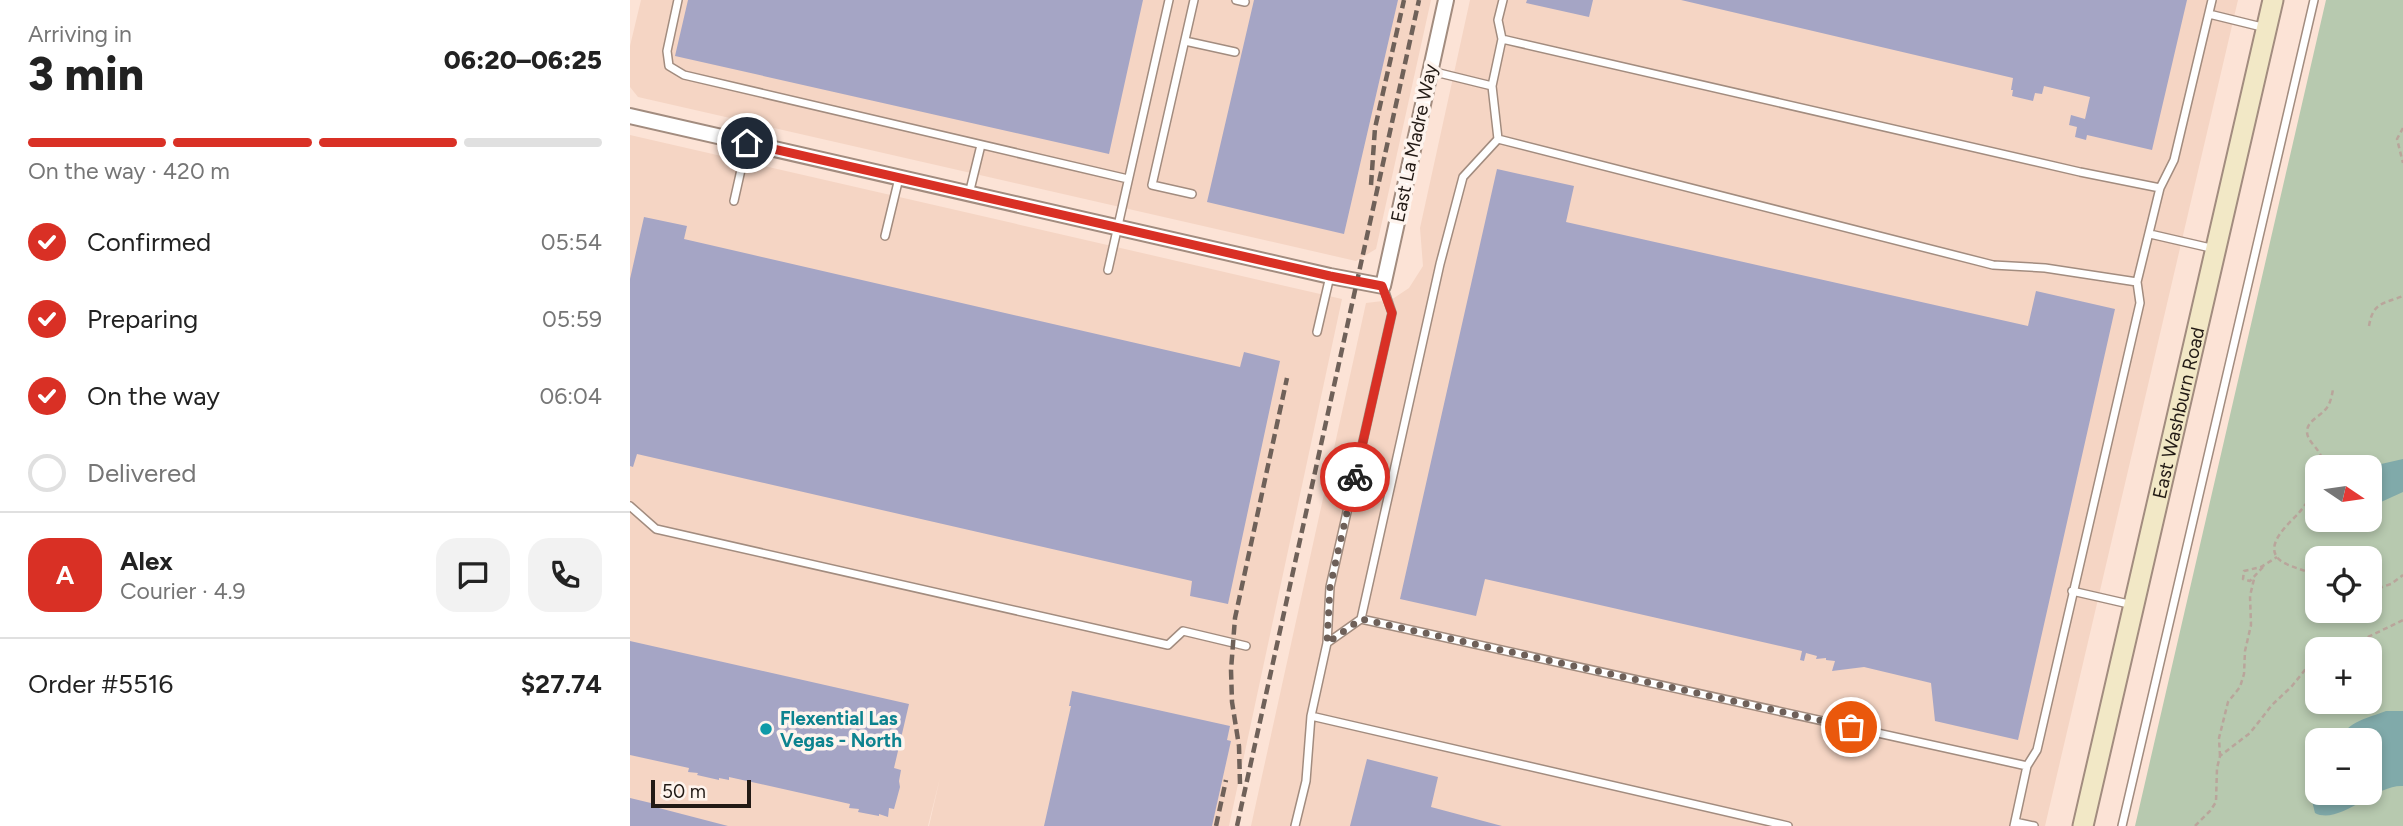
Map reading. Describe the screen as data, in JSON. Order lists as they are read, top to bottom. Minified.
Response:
{"streets":{"street":["East La Madre Way","East Washburn Road"]},"places":["Flexential Las Vegas - North"],"scale_bar":"50 m","north":"right","page":{"heading":["3 min","Arriving in","06:20–06:25"],"panel":["Alex","Courier · 4.9","Order #5516","$27.74"],"bar":"On the way · 420 m","list":[["Confirmed","05:54"],["Preparing","05:59"],["On the way","06:04"],"Delivered"],"map_buttons":["+","−"],"round":"A","scale":"50 m"}}
